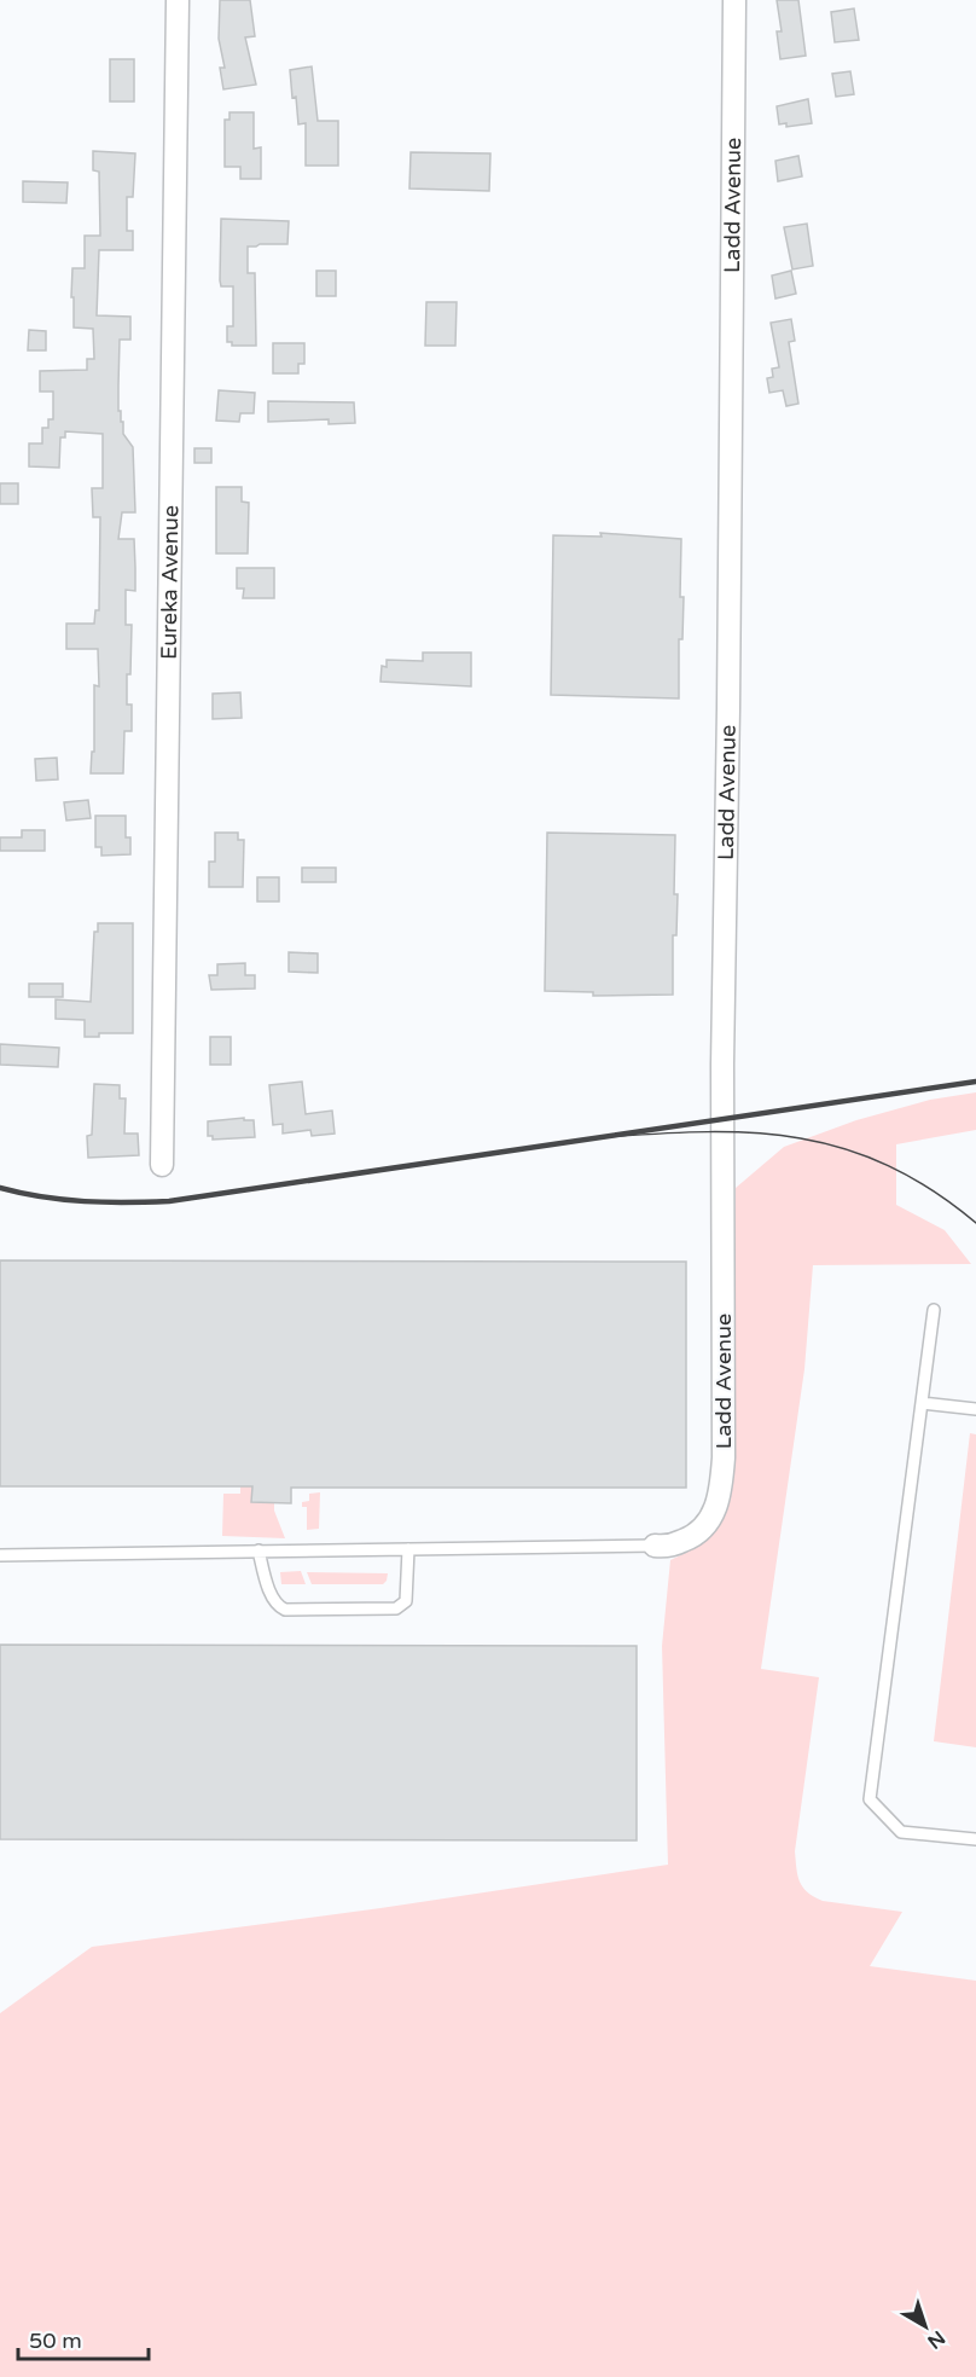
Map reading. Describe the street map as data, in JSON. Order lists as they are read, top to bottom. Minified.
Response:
{"streets":{"street":["Ladd Avenue","Eureka Avenue"]},"scale_bar":"50 m","north":"bottom right"}
